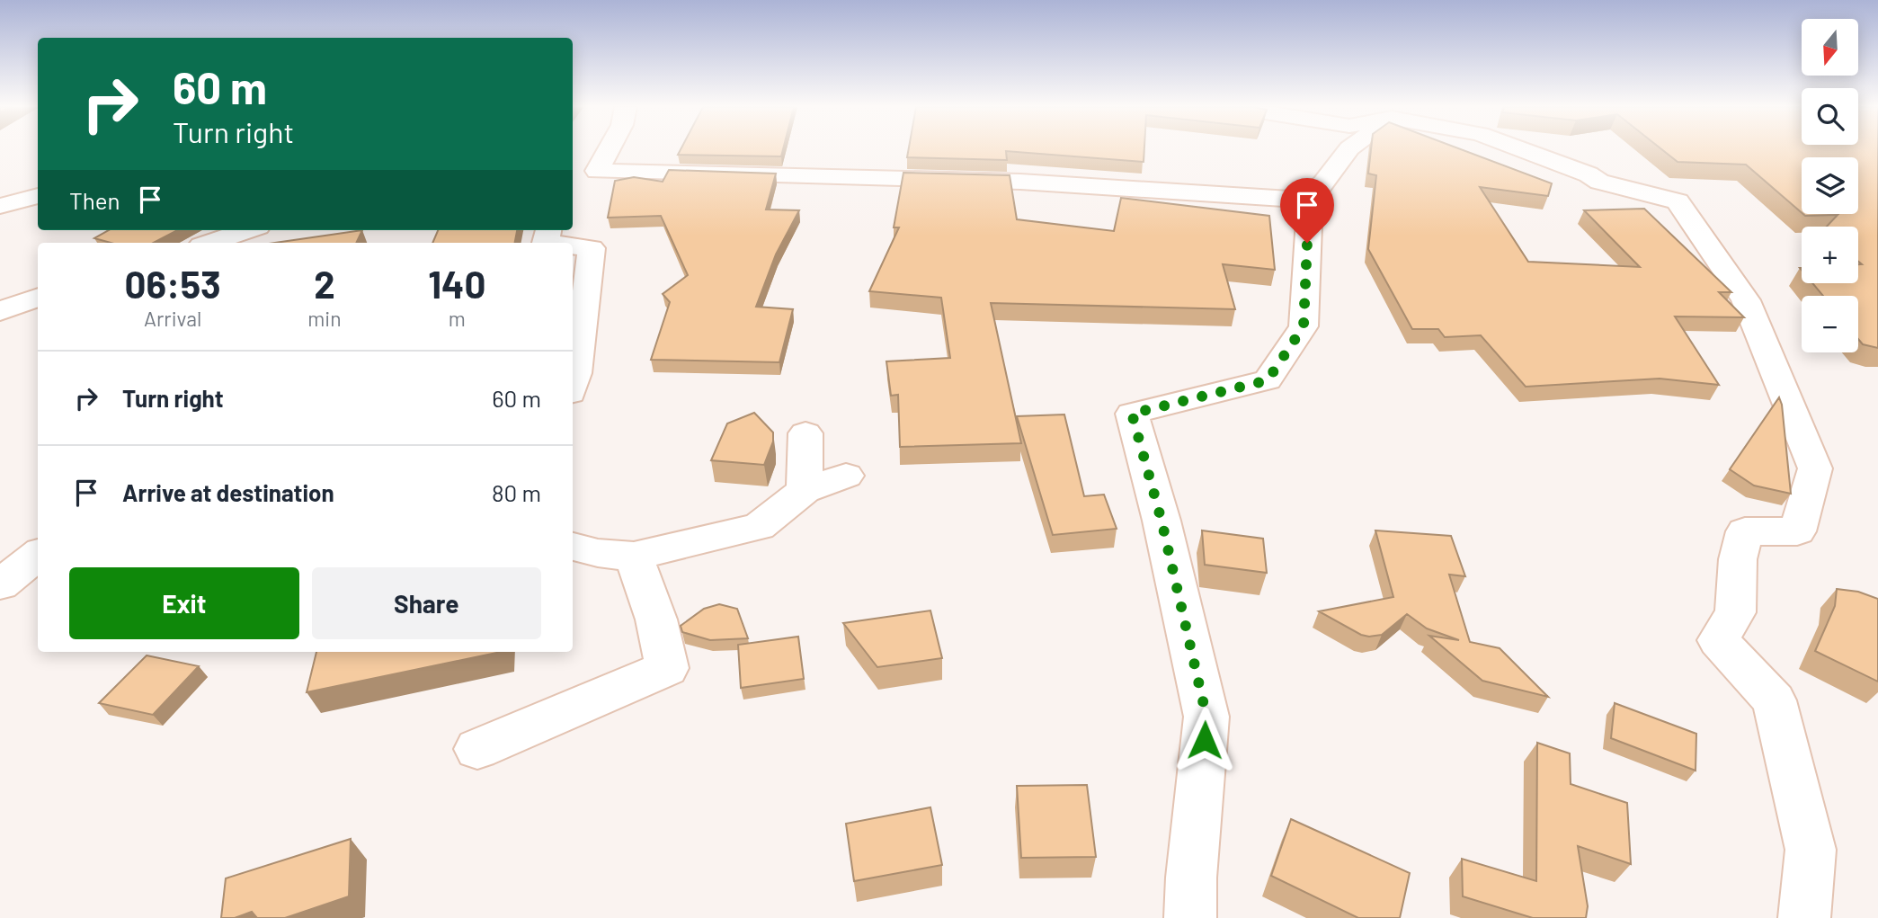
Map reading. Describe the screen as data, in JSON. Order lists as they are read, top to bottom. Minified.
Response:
{"north":"bottom","page":{"map_buttons":["+","−"],"turn":["60 m","Turn right"],"then":"Then","eta":["06:53","Arrival","2","min","140","m"],"list":[{"name":"Turn right","value":"60 m"},{"name":"Arrive at destination","value":"80 m"}],"buttons":["Exit","Share"]}}
